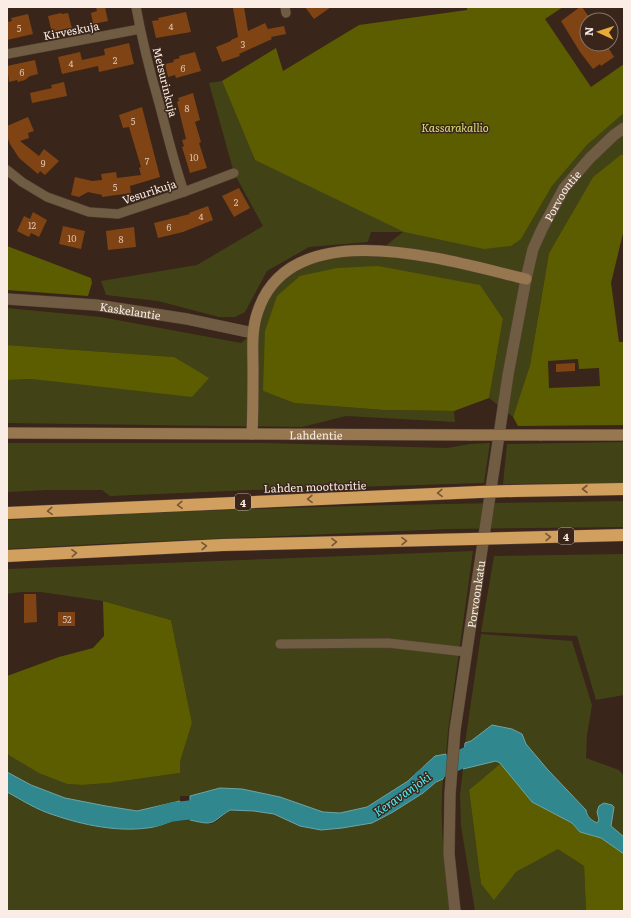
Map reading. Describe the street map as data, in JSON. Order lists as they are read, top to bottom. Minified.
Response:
{"streets":{"highway":["Lahden moottoritie","4"],"main road":["Lahdentie"],"street":["Kirveskuja","Metsurinkuja","Vesurikuja","Porvoontie","Kaskelantie","Porvoonkatu"]},"crossings":[["Kirveskuja","Metsurinkuja"],["Metsurinkuja","Vesurikuja"],["Porvoontie","Porvoonkatu"]],"water":["Keravanjoki"],"parks":["Kassarakallio"],"house_numbers":["4","5","3","2","4","6","6","8","5","10","7","9","5","2","4","12","6","10","8","52"],"north":"left"}
